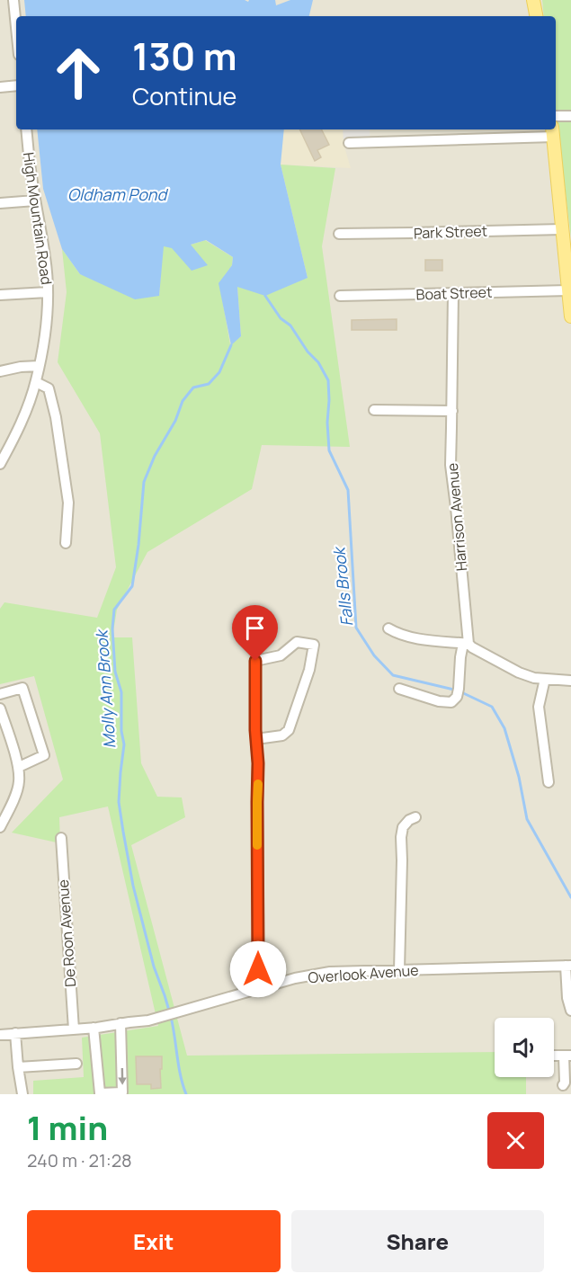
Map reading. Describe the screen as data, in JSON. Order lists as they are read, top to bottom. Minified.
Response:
{"streets":{"street":["High Mountain Road","Park Street","Boat Street","Harrison Avenue","De Roon Avenue","Overlook Avenue"]},"crossings":[["Boat Street","Harrison Avenue"],["De Roon Avenue","Overlook Avenue"]],"water":["Oldham Pond","Falls Brook","Molly Ann Brook"],"page":{"turn":["130 m","Continue"],"heading":["1 min","240 m · 21:28"],"buttons":["Exit","Share"]}}
